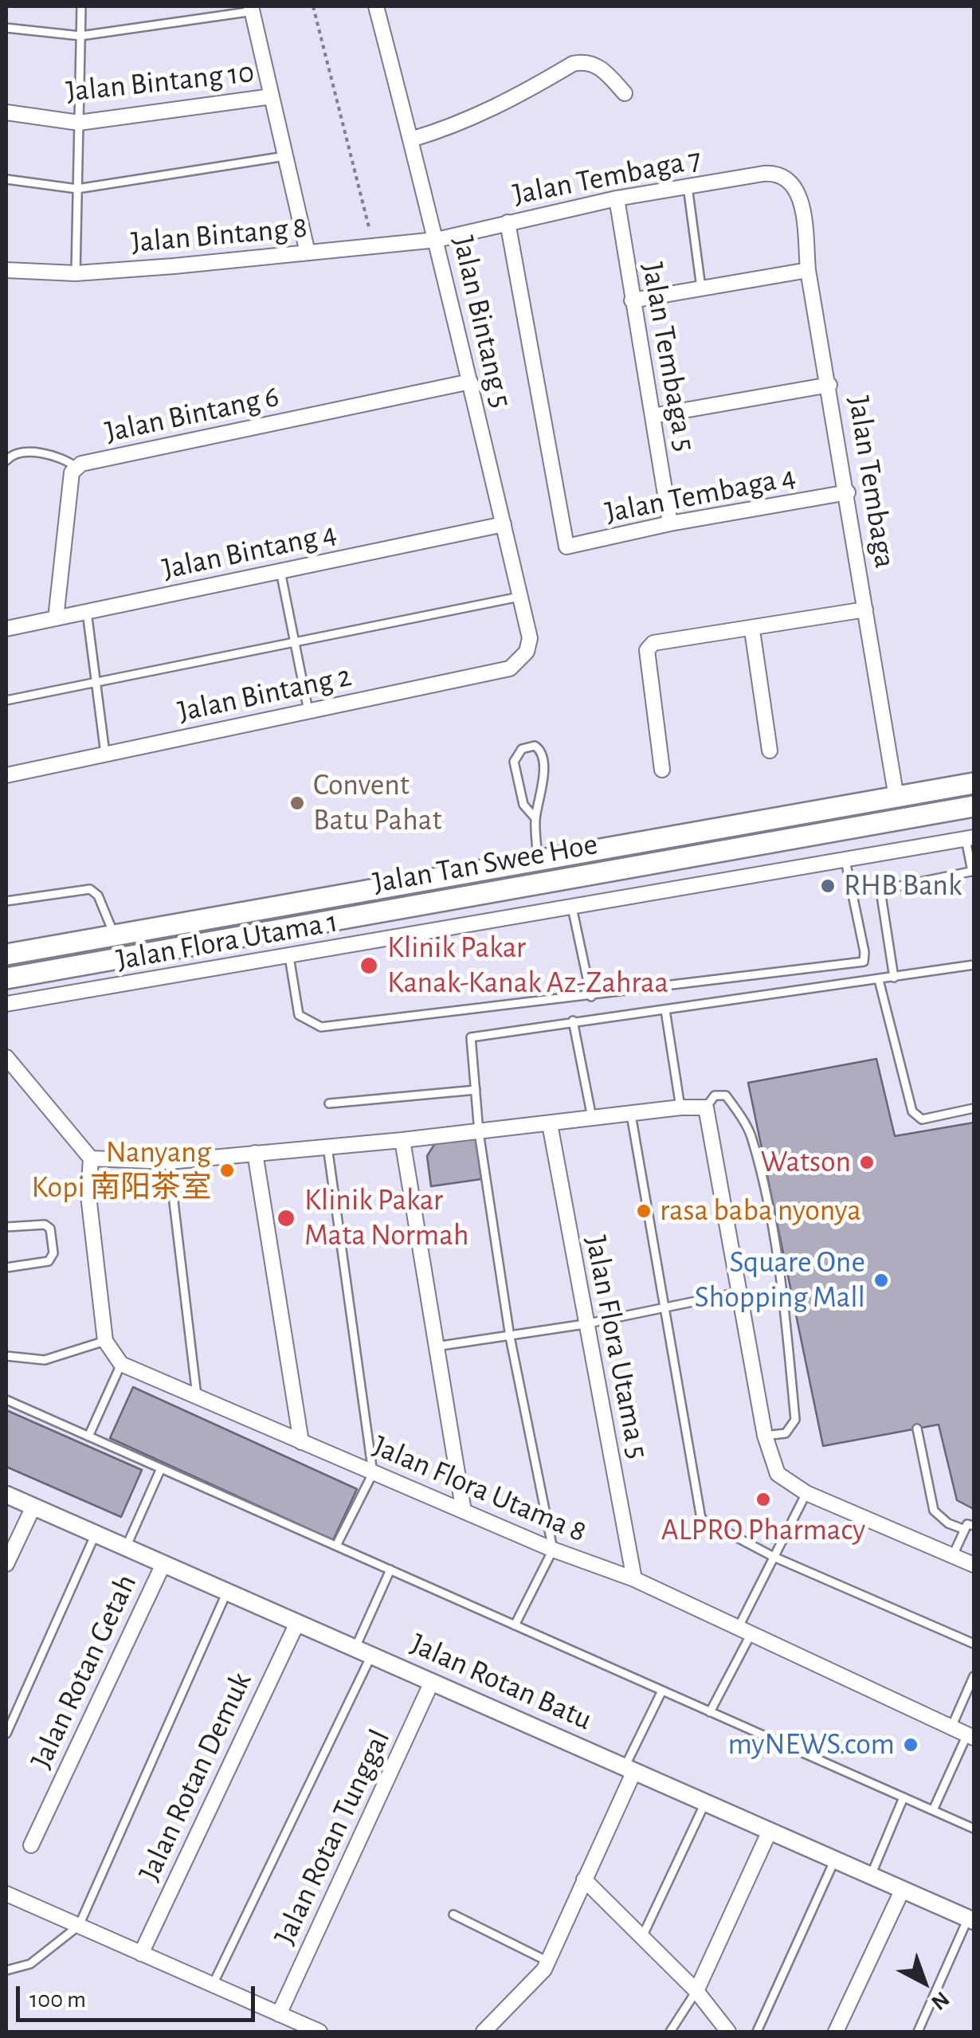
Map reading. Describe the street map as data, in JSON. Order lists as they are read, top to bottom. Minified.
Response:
{"streets":{"main road":["Jalan Tan Swee Hoe"],"street":["Jalan Bintang 10","Jalan Tembaga 7","Jalan Bintang 8","Jalan Bintang 5","Jalan Tembaga 5","Jalan Bintang 6","Jalan Tembaga","Jalan Tembaga 4","Jalan Bintang 4","Jalan Bintang 2","Jalan Flora Utama 1","Jalan Flora Utama 5","Jalan Flora Utama 8","Jalan Rotan Getah","Jalan Rotan Batu","Jalan Rotan Demuk","Jalan Rotan Tunggal"]},"crossings":[["Jalan Tembaga 7","Jalan Bintang 8"],["Jalan Tembaga 7","Jalan Bintang 5"],["Jalan Tembaga 7","Jalan Tembaga 5"],["Jalan Tembaga 7","Jalan Tembaga"],["Jalan Tembaga 7","Jalan Tembaga 4"],["Jalan Bintang 8","Jalan Bintang 5"],["Jalan Bintang 5","Jalan Bintang 6"],["Jalan Bintang 5","Jalan Bintang 4"],["Jalan Bintang 5","Jalan Bintang 2"],["Jalan Tembaga 5","Jalan Tembaga 4"],["Jalan Bintang 6","Jalan Bintang 4"],["Jalan Tembaga","Jalan Tembaga 4"],["Jalan Tembaga","Jalan Tan Swee Hoe"],["Jalan Flora Utama 5","Jalan Flora Utama 8"],["Jalan Rotan Getah","Jalan Rotan Batu"],["Jalan Rotan Batu","Jalan Rotan Demuk"],["Jalan Rotan Batu","Jalan Rotan Tunggal"]],"places":["Convent Batu Pahat","RHB Bank","Klinik Pakar Kanak-Kanak Az-Zahraa","Watson","Nanyang Kopi 南阳茶室","rasa baba nyonya","Klinik Pakar Mata Normah","Square One Shopping Mall","ALPRO Pharmacy","myNEWS.com"],"scale_bar":"100 m","north":"bottom right"}
